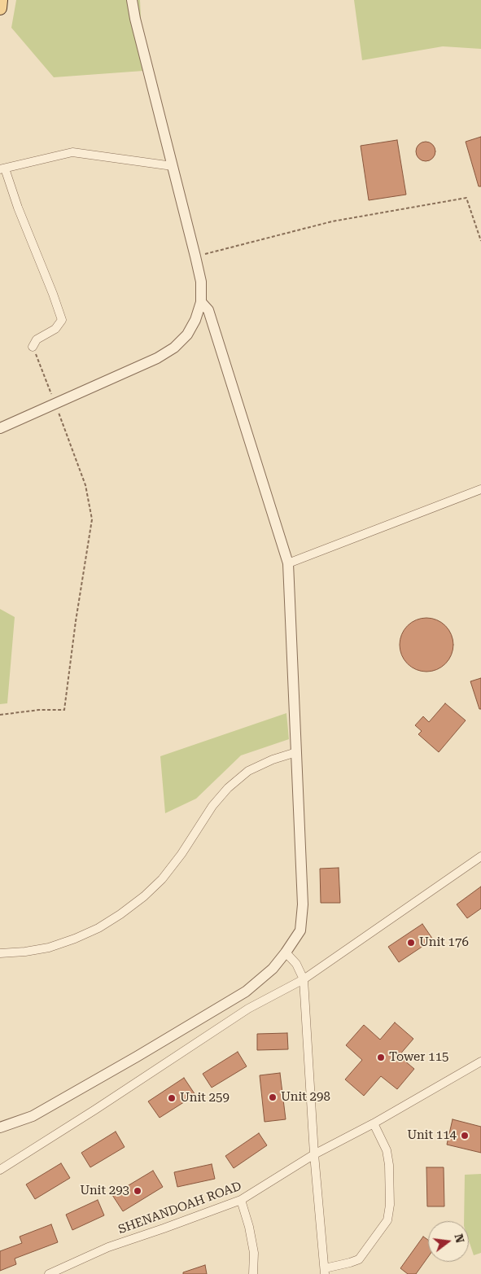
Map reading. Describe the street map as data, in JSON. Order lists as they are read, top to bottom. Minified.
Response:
{"streets":{"street":["SHENANDOAH ROAD"]},"places":["Unit 176","Tower 115","Unit 298","Unit 259","Unit 114","Unit 293"],"north":"right"}
